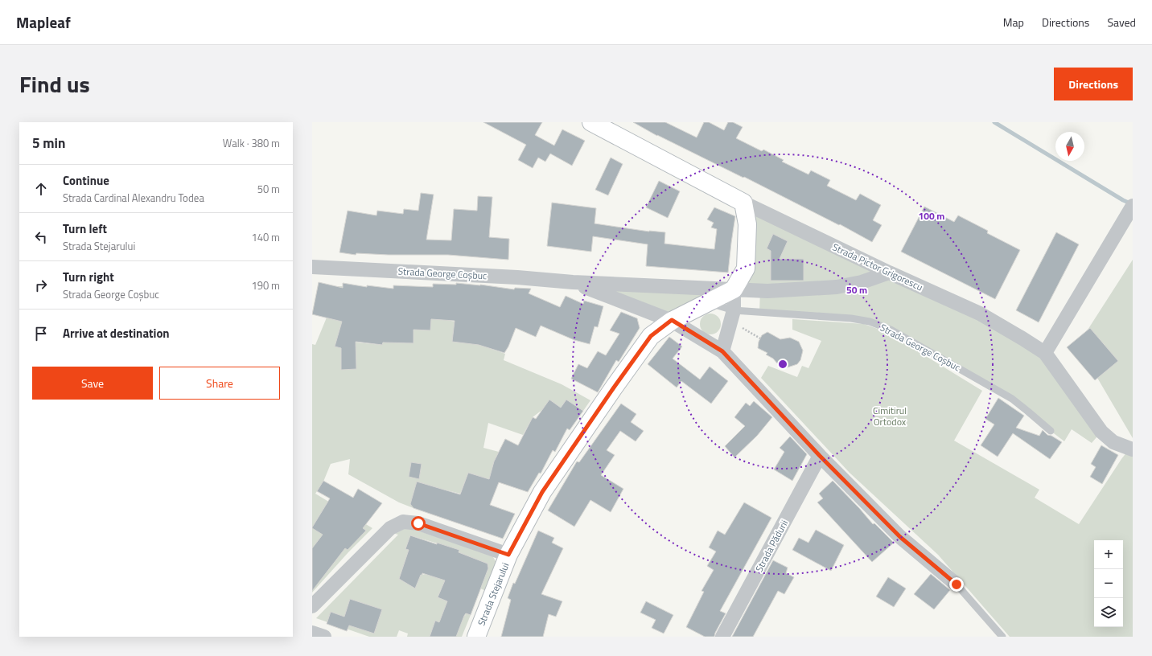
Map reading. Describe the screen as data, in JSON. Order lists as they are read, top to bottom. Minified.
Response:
{"streets":{"street":["Strada Pictor Grigorescu","Strada George Coșbuc","Strada Pădurii","Strada Stejarului"]},"crossings":[["Strada Pictor Grigorescu","Strada George Coșbuc"],["Strada George Coșbuc","Strada Pădurii"],["Strada George Coșbuc","Strada Stejarului"]],"parks":["Cimitirul Ortodox"],"north":"bottom","page":{"header":"Mapleaf","nav":["Map","Directions","Saved"],"title":"Find us","buttons":["Directions",["Save","Share"]],"heading":["5 min","Walk · 380 m"],"list":[["Continue","Strada Cardinal Alexandru Todea","50 m"],["Turn left","Strada Stejarului","140 m"],["Turn right","Strada George Coșbuc","190 m"],"Arrive at destination"],"map_buttons":["+","−"]},"rings":["100 m","50 m"]}
